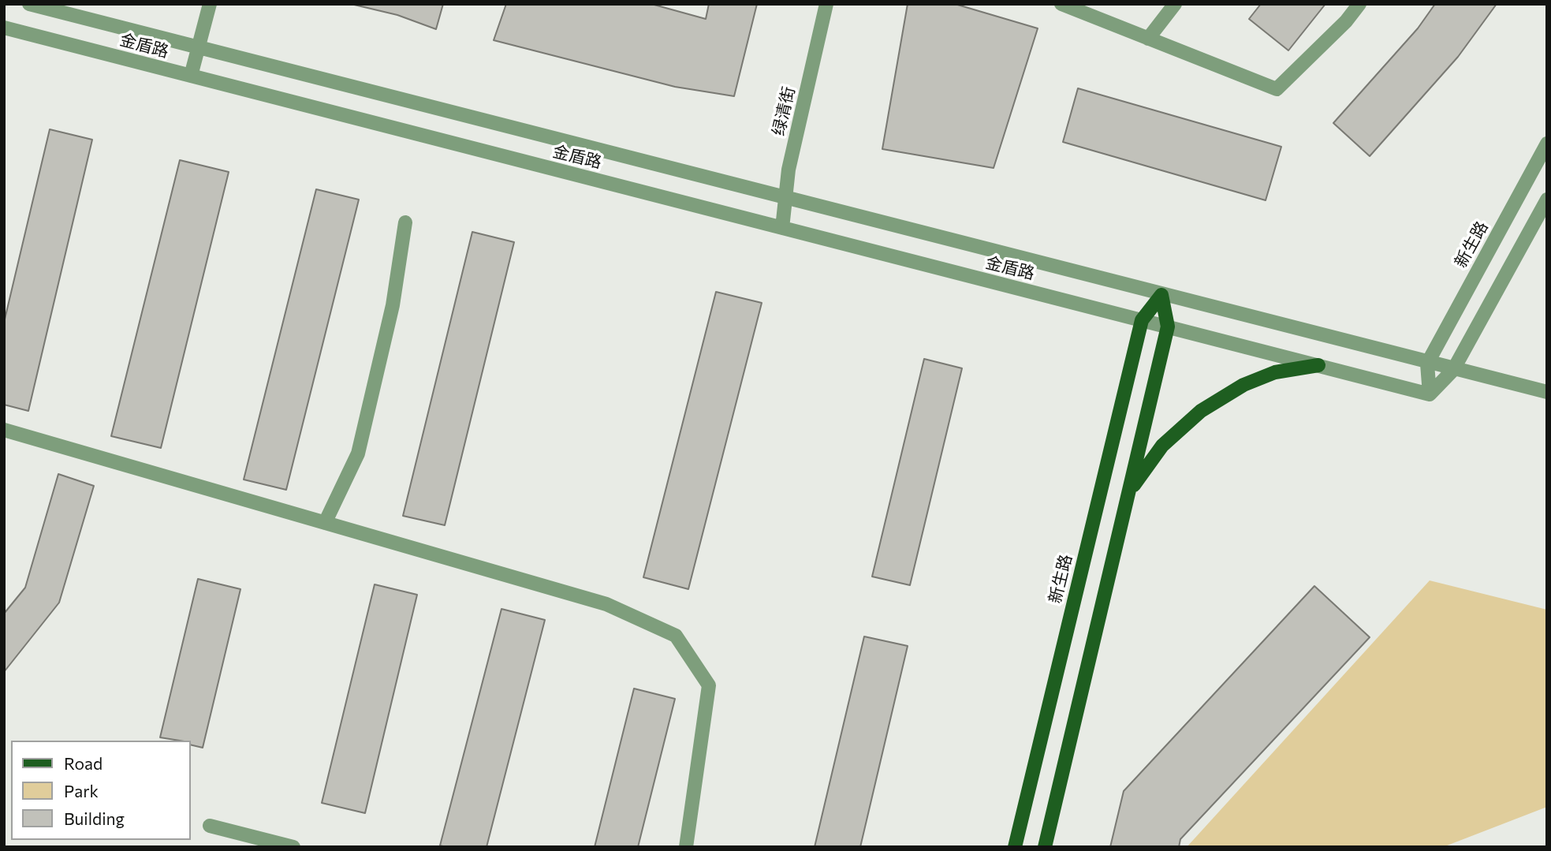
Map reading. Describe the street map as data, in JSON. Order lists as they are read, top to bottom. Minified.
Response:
{"streets":{"main road":["新生路"],"street":["金盾路","绿清街"]},"crossings":[["金盾路","绿清街"],["金盾路","新生路"]],"legend":["Road","Park","Building"]}
